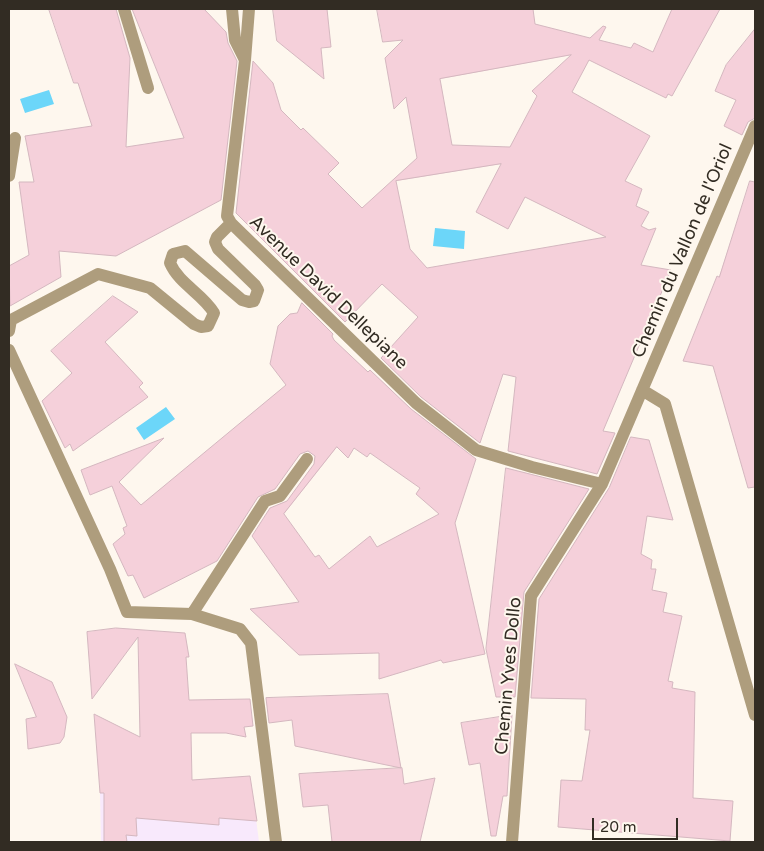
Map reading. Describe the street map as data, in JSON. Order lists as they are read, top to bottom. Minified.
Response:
{"streets":{"street":["Chemin du Vallon de l'Oriol","Avenue David Dellepiane","Chemin Yves Dollo"]},"crossings":[["Chemin du Vallon de l'Oriol","Chemin Yves Dollo"],["Avenue David Dellepiane","Chemin Yves Dollo"]],"scale_bar":"20 m"}
